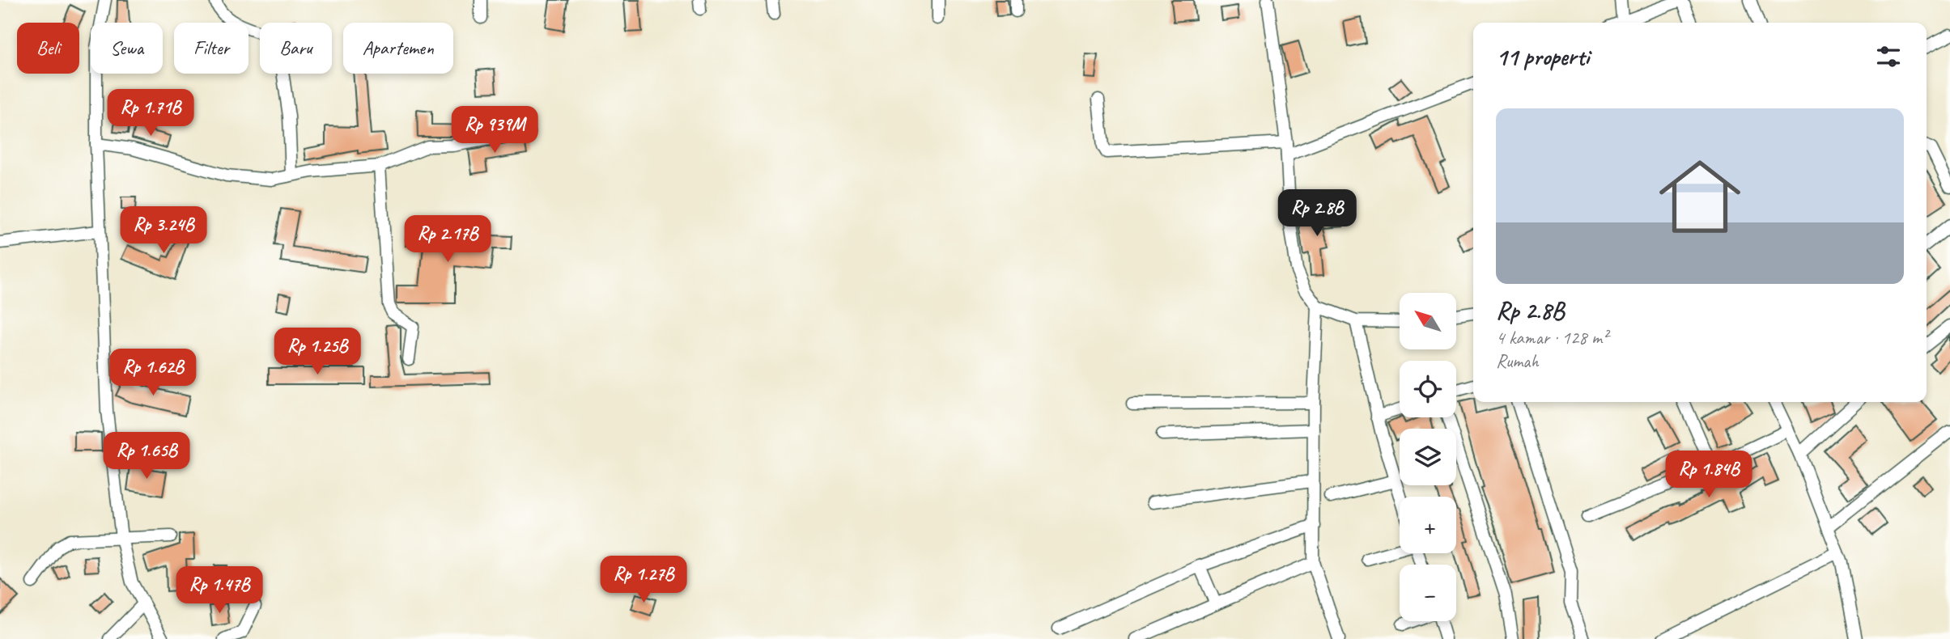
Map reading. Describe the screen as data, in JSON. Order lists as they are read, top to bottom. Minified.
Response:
{"north":"top left","page":{"chip":["Beli","Sewa","Filter","Baru","Apartemen"],"heading":"11 properti","price":["Rp 1.71B","Rp 939M","Rp 2.8B","Rp 3.24B","Rp 2.17B","Rp 1.25B","Rp 1.62B","Rp 1.65B","Rp 1.84B","Rp 1.27B","Rp 1.47B"],"list":[{"name":"Rp 2.8B","note":"4 kamar · 128 m² · Rumah"}],"map_buttons":["+","−"]}}
